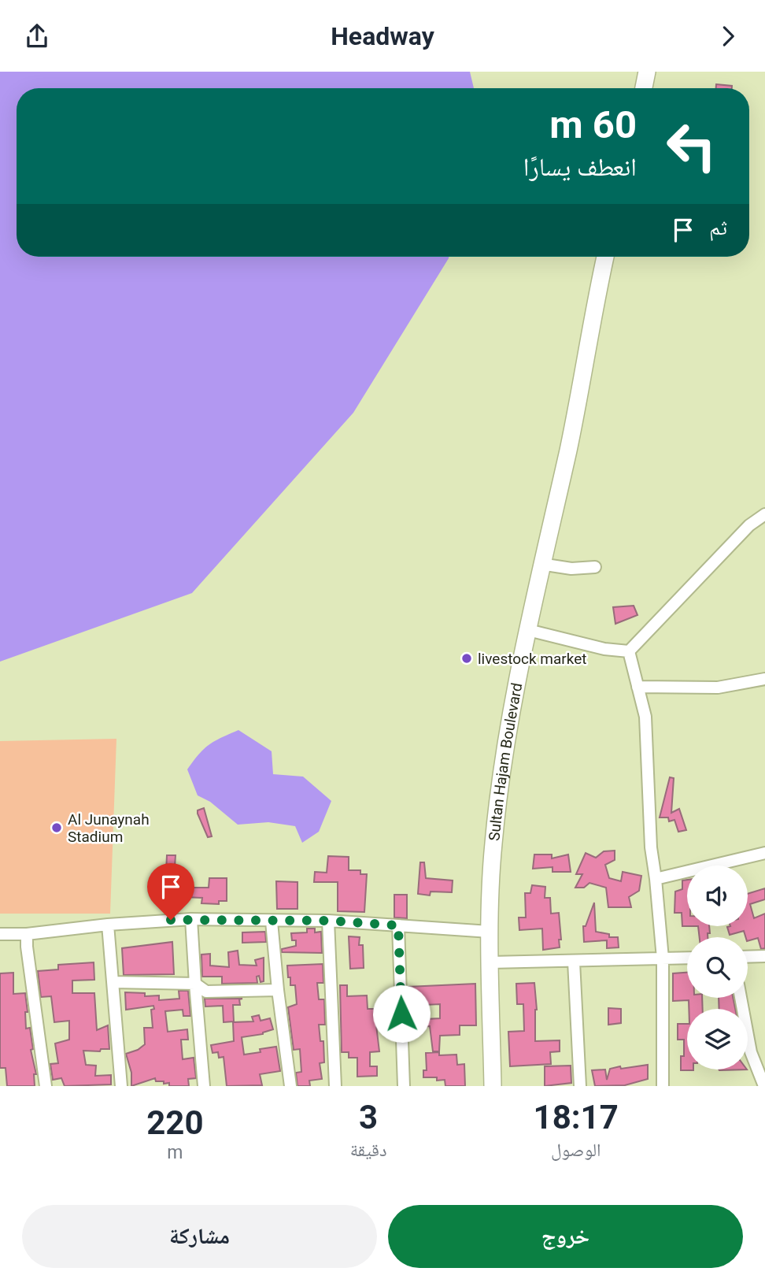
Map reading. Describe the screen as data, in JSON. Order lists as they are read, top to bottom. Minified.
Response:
{"streets":{"highway":["Sultan Hajam Boulevard"]},"places":["livestock market","Al Junaynah Stadium"],"page":{"header":"Headway","turn":["60 m","انعطف يسارًا"],"then":"ثم","eta":["18:17","الوصول","3","دقيقة","220","m"],"buttons":["خروج","مشاركة"]}}
